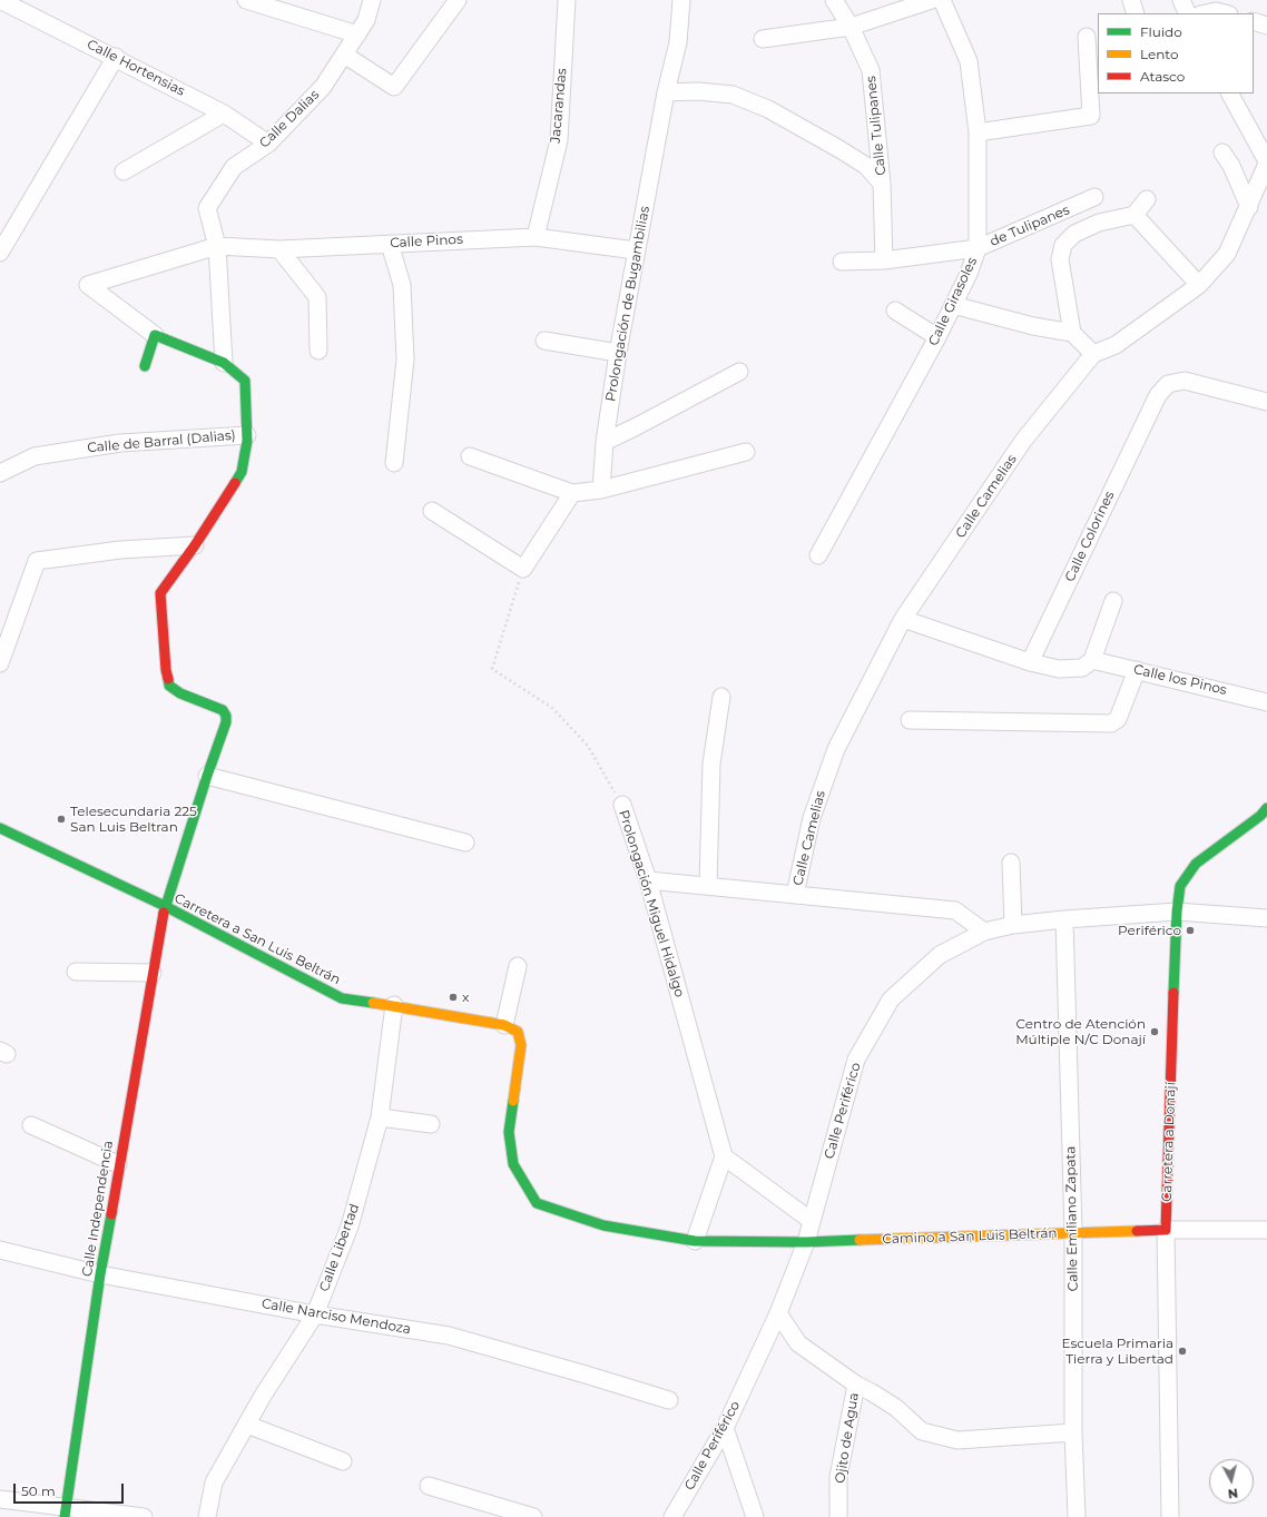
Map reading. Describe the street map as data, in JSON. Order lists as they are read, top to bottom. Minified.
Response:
{"streets":{"main road":["Carretera a San Luis Beltrán","Carretera a Donají","Calle Independencia","Camino a San Luis Beltrán"],"street":["Calle Hortensias","Jacarandas","Calle Dalias","Calle Tulipanes","de Tulipanes","Calle Pinos","Calle Girasoles","Prolongación de Bugambilias","Calle de Barral (Dalias)","Calle Camelias","Calle Colorines","Calle los Pinos","Prolongación Miguel Hidalgo","Calle Periférico","Calle Emiliano Zapata","Calle Libertad","Calle Narciso Mendoza","Ojito de Agua"]},"crossings":[["Calle Hortensias","Calle Dalias"],["Jacarandas","Calle Pinos"],["Calle Dalias","Calle Pinos"],["Calle Tulipanes","de Tulipanes"],["de Tulipanes","Calle Girasoles"],["Calle Pinos","Prolongación de Bugambilias"],["Carretera a San Luis Beltrán","Calle Independencia"],["Carretera a San Luis Beltrán","Calle Libertad"],["Calle Periférico","Carretera a Donají"],["Calle Periférico","Calle Emiliano Zapata"],["Calle Periférico","Camino a San Luis Beltrán"],["Calle Periférico","Ojito de Agua"],["Carretera a Donají","Camino a San Luis Beltrán"],["Calle Independencia","Calle Narciso Mendoza"],["Calle Emiliano Zapata","Camino a San Luis Beltrán"],["Calle Libertad","Calle Narciso Mendoza"]],"places":["Telesecundaria 225 San Luis Beltran","Periférico","x","Centro de Atención Múltiple N/C Donají","Escuela Primaria Tierra y Libertad"],"legend":["Fluido","Lento","Atasco"],"scale_bar":"50 m","north":"bottom"}
